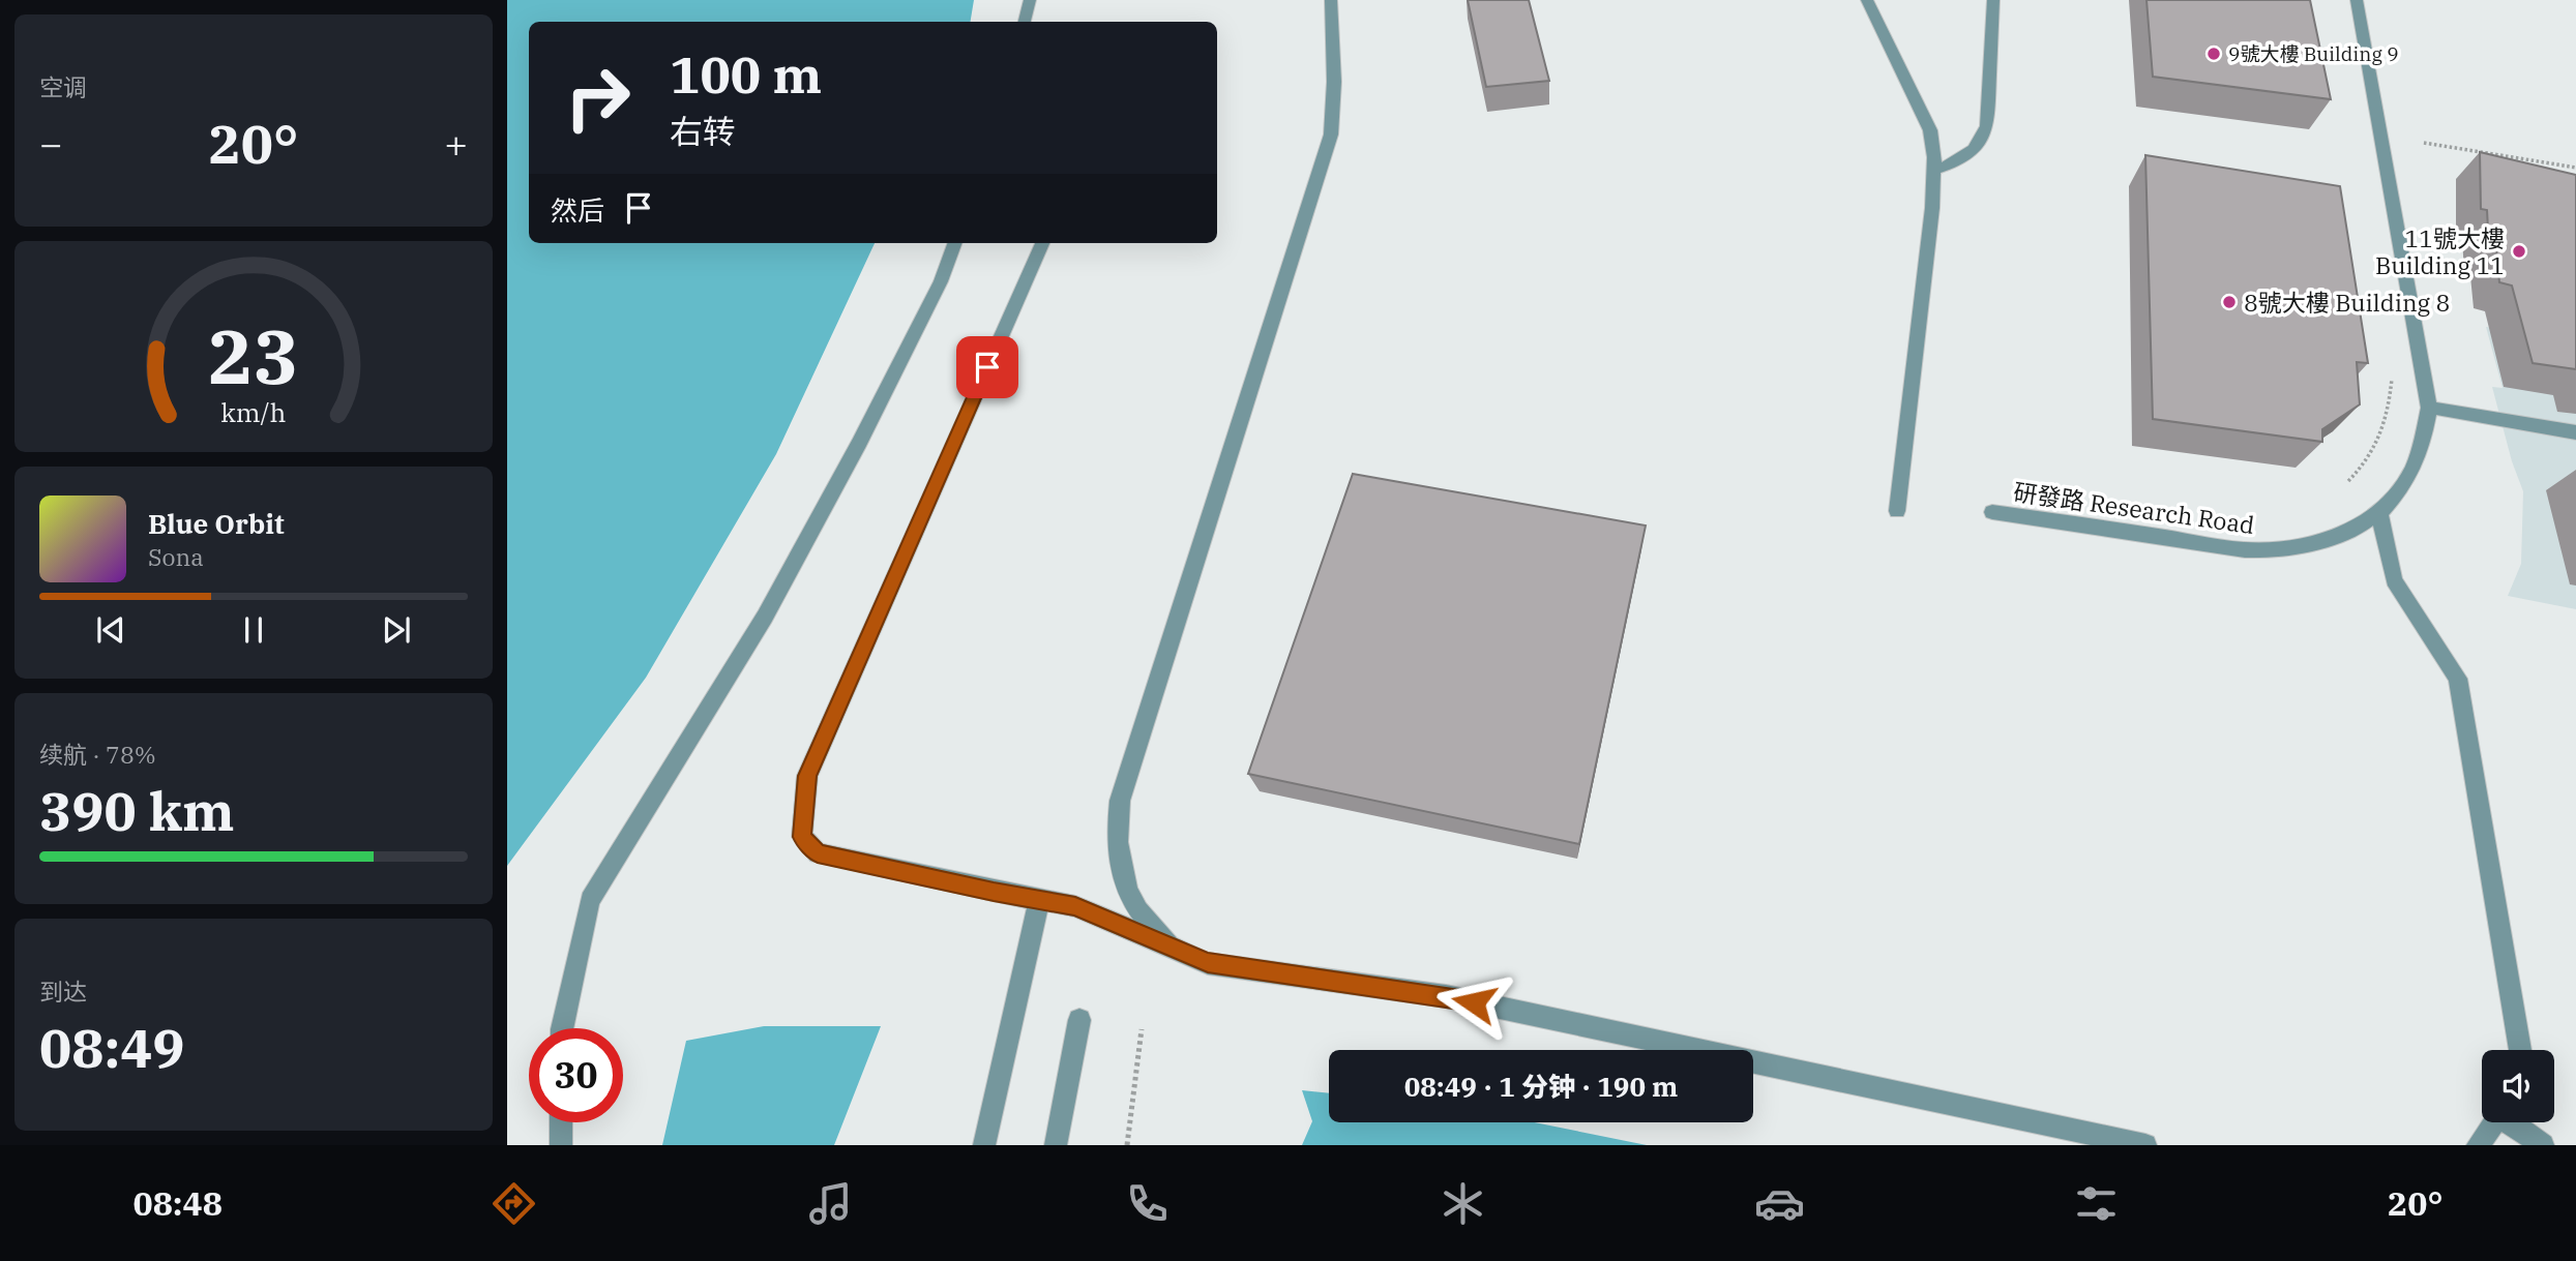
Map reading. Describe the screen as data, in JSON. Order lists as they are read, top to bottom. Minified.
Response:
{"streets":{"street":["研發路 Research Road"]},"places":["9號大樓 Building 9","11號大樓 Building 11","8號大樓 Building 8"],"page":{"tile":["空调",["续航 · 78%","390 km"],["到达","08:49"]],"turn":["100 m","右转"],"heat":["−","20°","+"],"then":"然后","song":["Blue Orbit","Sona"],"limit":"30","trip":"08:49 · 1 分钟 · 190 m","tabs":["08:48","20°"],"gauge":["23","km/h"]}}
